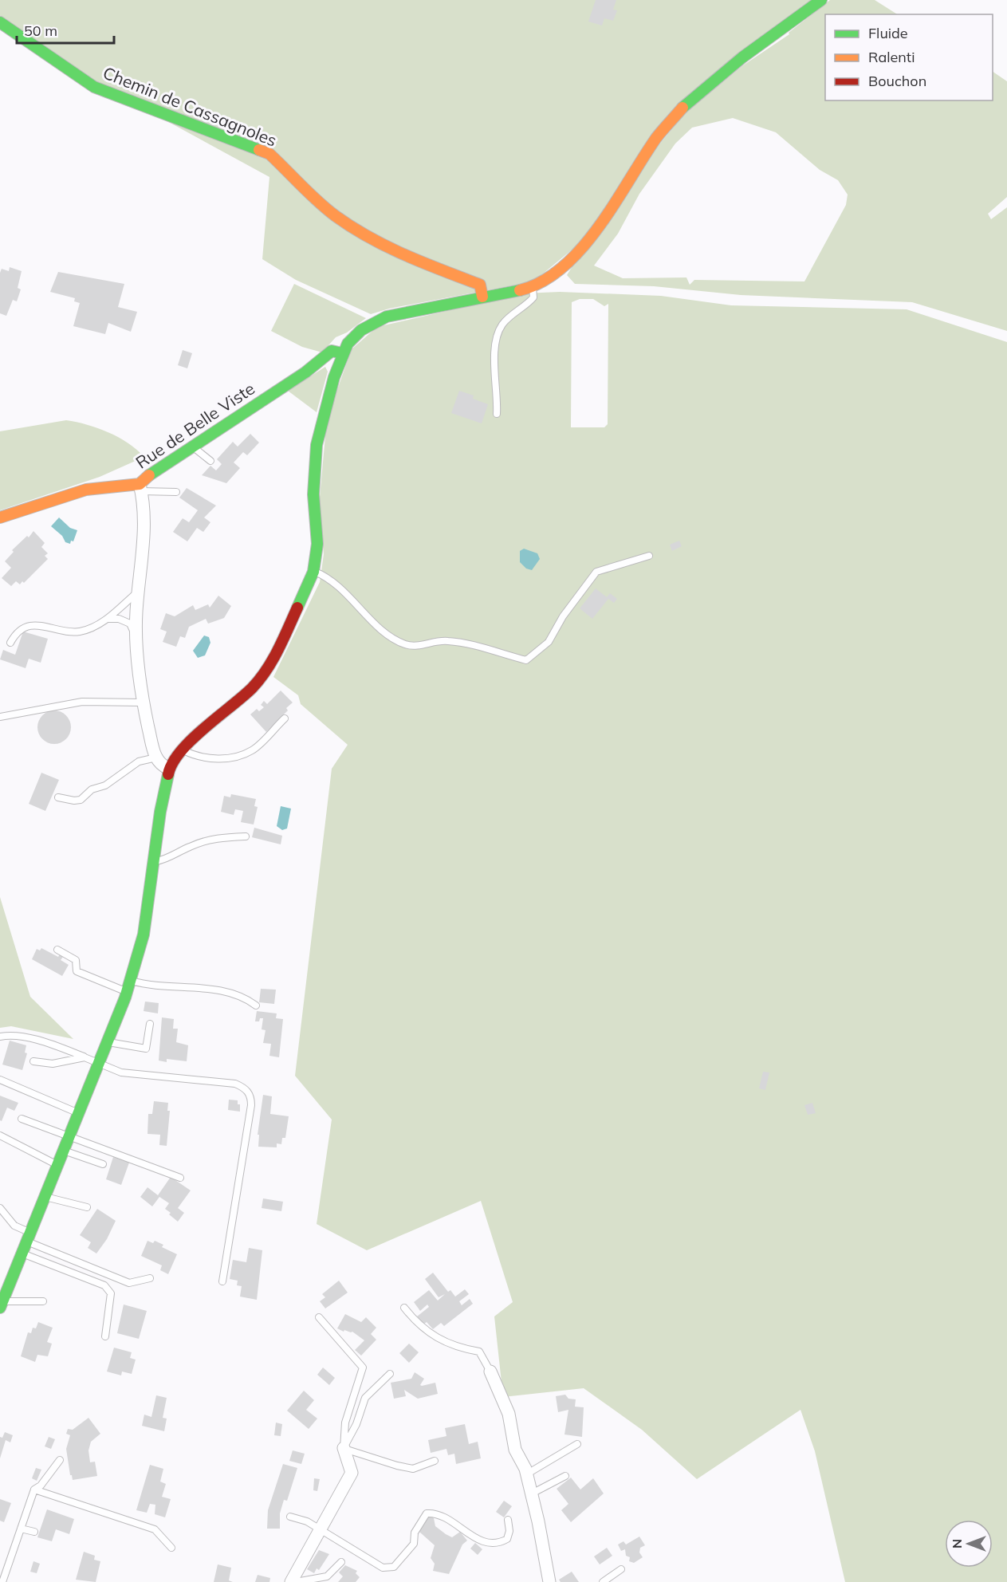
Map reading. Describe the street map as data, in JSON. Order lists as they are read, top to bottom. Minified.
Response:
{"streets":{"street":["Chemin de Cassagnoles","Rue de Belle Viste"]},"legend":["Fluide","Ralenti","Bouchon"],"scale_bar":"50 m","north":"left"}
